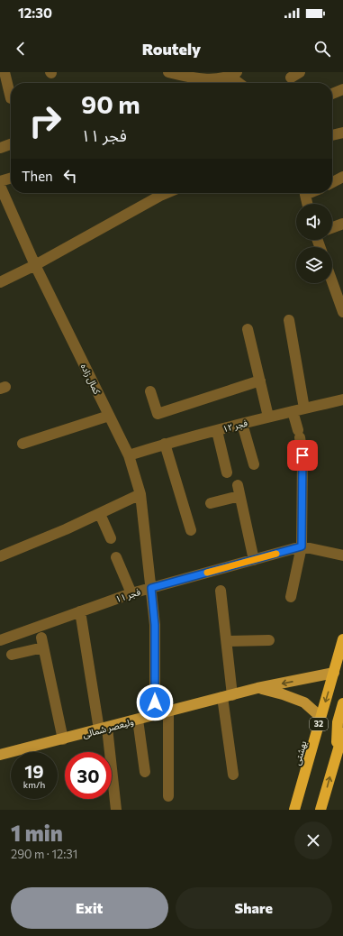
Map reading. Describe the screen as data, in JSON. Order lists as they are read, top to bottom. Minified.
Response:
{"streets":{"highway":["32","بهشتی"],"main road":["ولیعصر شمالی"],"street":["کمال زاده","فجر ۱۲","فجر ۱۱"]},"crossings":[["کمال زاده","فجر ۱۲"],["کمال زاده","فجر ۱۱"],["کمال زاده","ولیعصر شمالی"],["ولیعصر شمالی","بهشتی"]],"page":{"status":"12:30","header":"Routely","turn":["90 m","فجر ۱۱"],"then":"Then","speed":"19 km/h","limit":"30","heading":["1 min","290 m · 12:31"],"buttons":["Exit","Share"]}}
